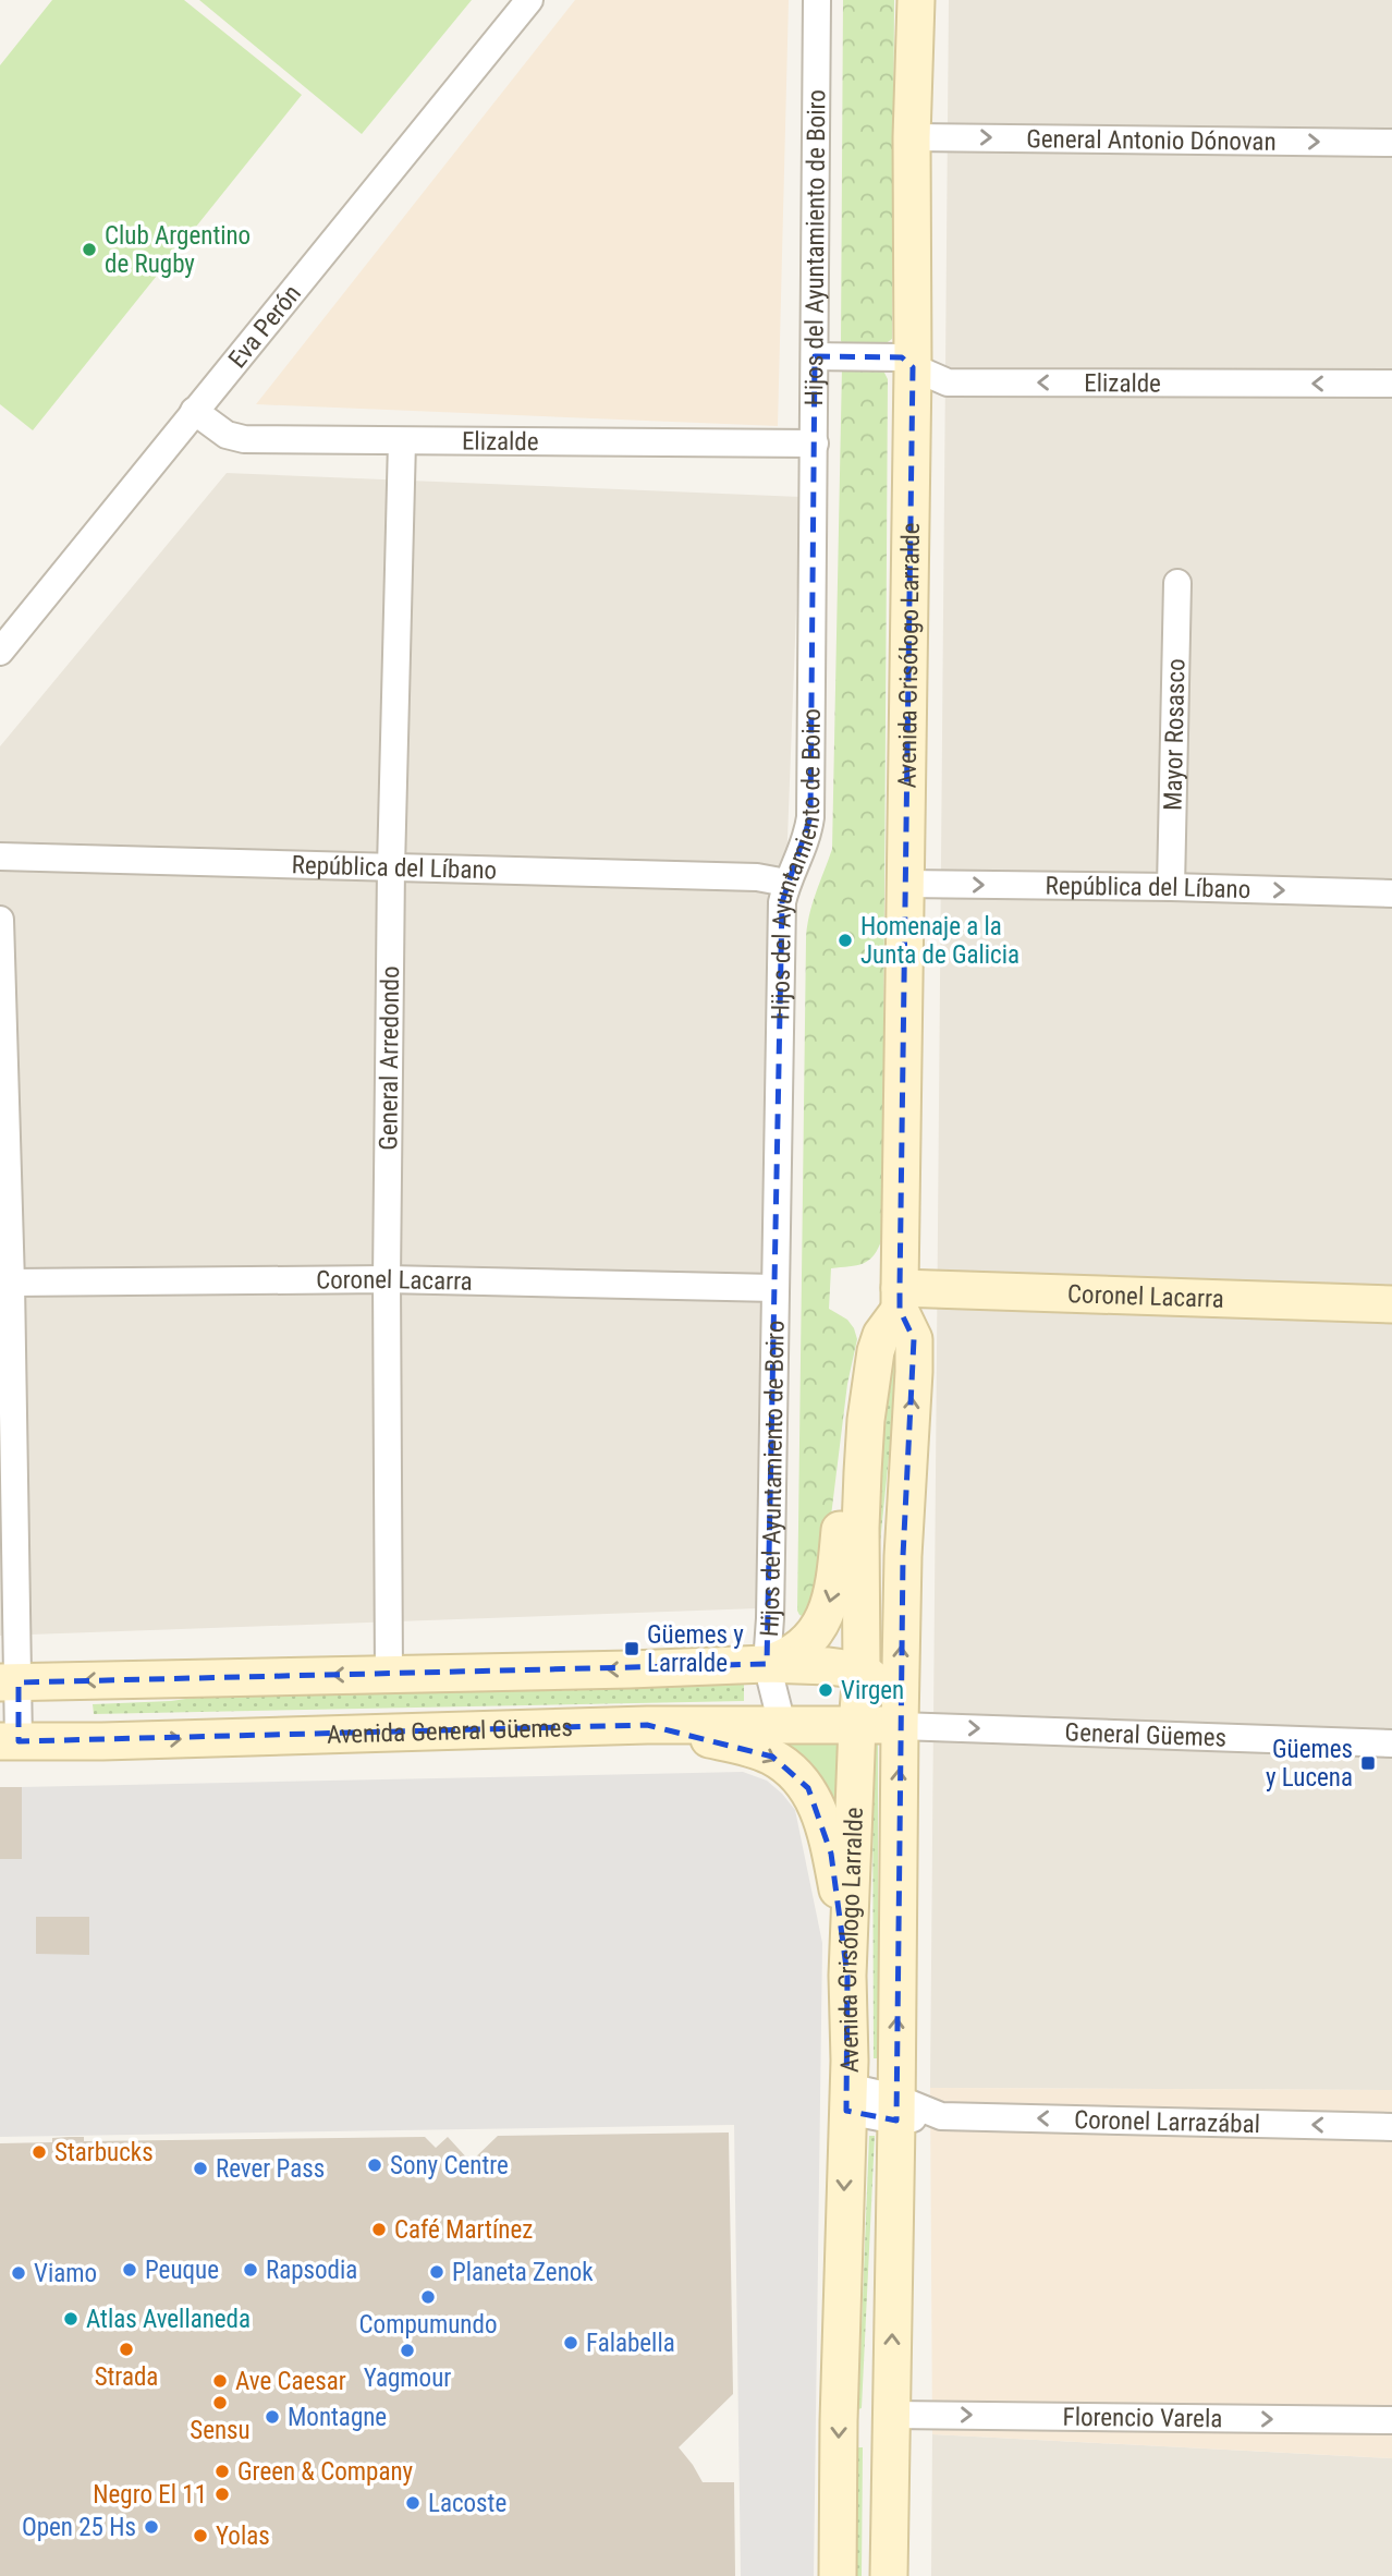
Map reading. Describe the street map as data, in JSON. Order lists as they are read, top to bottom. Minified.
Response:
{"streets":{"main road":["Avenida Crisólogo Larralde","Coronel Lacarra","Avenida General Güemes"],"street":["General Antonio Dónovan","Hijos del Ayuntamiento de Boiro","Eva Perón","Elizalde","Mayor Rosasco","República del Líbano","General Arredondo","General Güemes","Coronel Larrazábal","Florencio Varela"]},"crossings":[["General Antonio Dónovan","Avenida Crisólogo Larralde"],["Hijos del Ayuntamiento de Boiro","Elizalde"],["Hijos del Ayuntamiento de Boiro","República del Líbano"],["Hijos del Ayuntamiento de Boiro","Coronel Lacarra"],["Hijos del Ayuntamiento de Boiro","Avenida General Güemes"],["Eva Perón","Elizalde"],["Elizalde","Avenida Crisólogo Larralde"],["Elizalde","General Arredondo"],["Avenida Crisólogo Larralde","República del Líbano"],["Avenida Crisólogo Larralde","Coronel Lacarra"],["Avenida Crisólogo Larralde","Avenida General Güemes"],["Avenida Crisólogo Larralde","General Güemes"],["Avenida Crisólogo Larralde","Coronel Larrazábal"],["Avenida Crisólogo Larralde","Florencio Varela"],["Mayor Rosasco","República del Líbano"],["República del Líbano","General Arredondo"],["General Arredondo","Coronel Lacarra"],["Avenida General Güemes","General Güemes"]],"one_way":["General Antonio Dónovan","Elizalde","República del Líbano","General Güemes","Coronel Larrazábal","Florencio Varela"],"places":{"other":["Club Argentino de Rugby","Homenaje a la Junta de Galicia","Virgen","Starbucks","Sony Centre","Rever Pass","Café Martínez","Peuque","Rapsodia","Planeta Zenok","Viamo","Compumundo","Atlas Avellaneda","Falabella","Strada","Yagmour","Ave Caesar","Sensu","Montagne","Green & Company","Negro El 11","Lacoste","Open 25 Hs","Yolas"],"transit":["Güemes y Larralde","Güemes y Lucena"]}}
